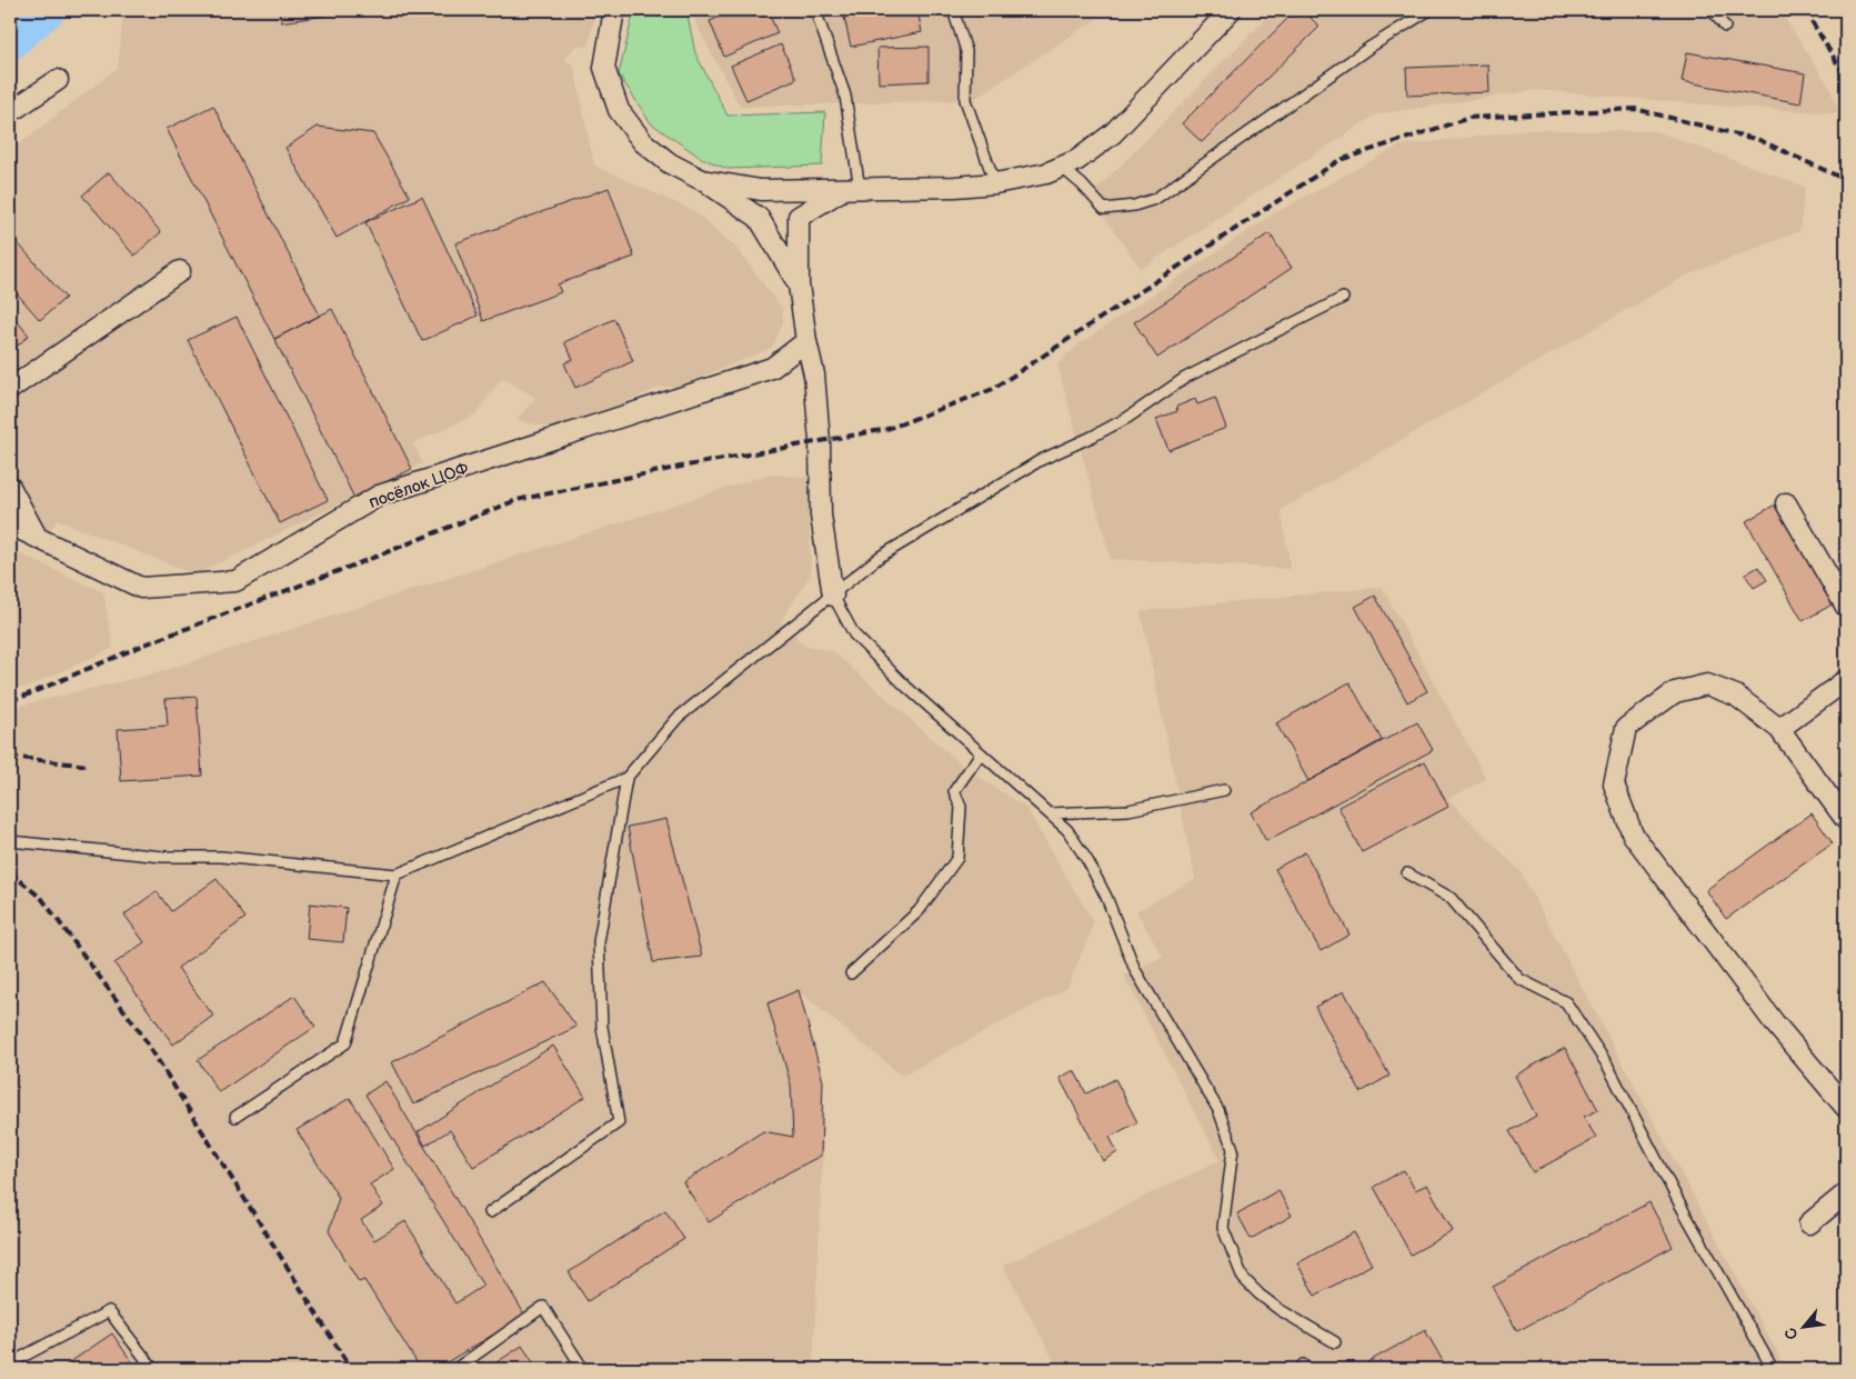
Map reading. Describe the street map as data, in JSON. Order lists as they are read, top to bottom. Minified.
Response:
{"streets":{"street":["посёлок ЦОФ"]},"north":"bottom left"}
